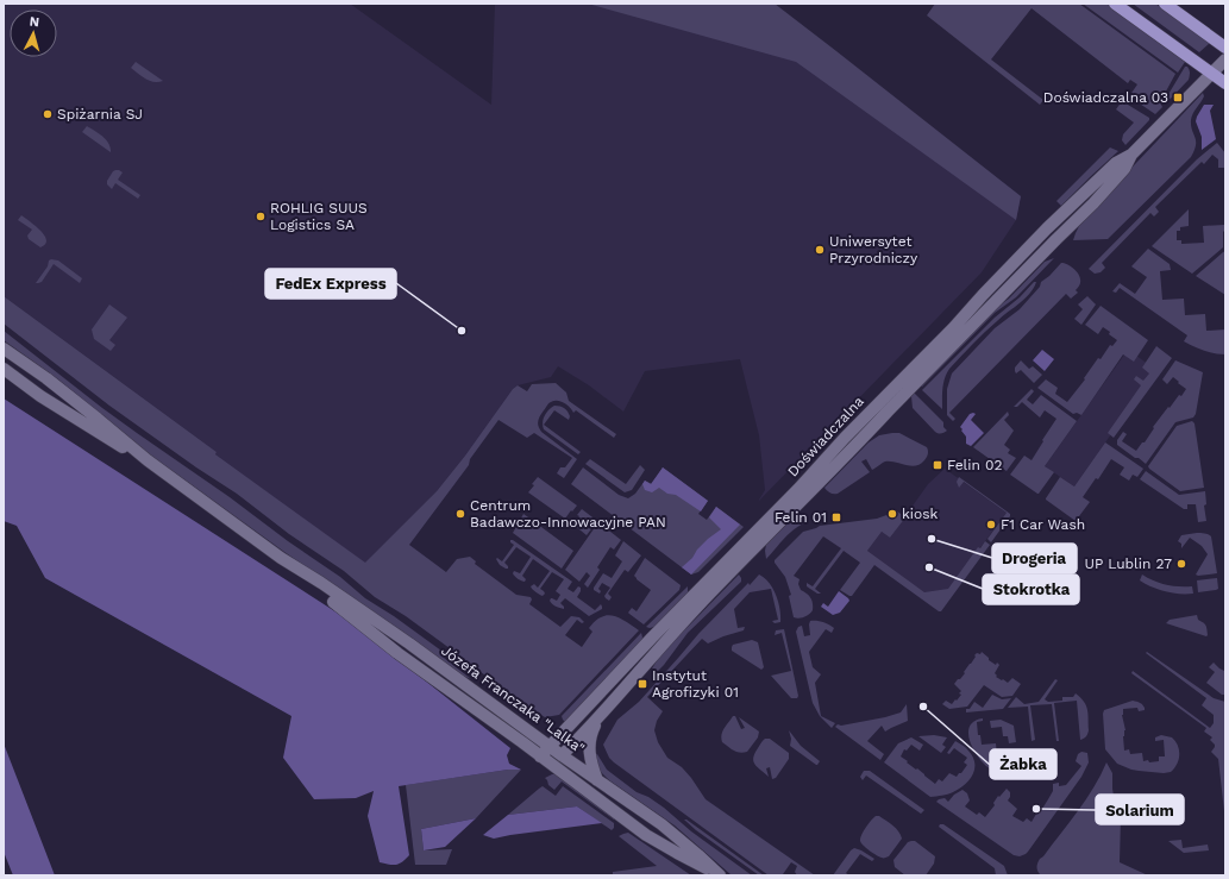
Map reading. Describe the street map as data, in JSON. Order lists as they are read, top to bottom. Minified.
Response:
{"streets":{"street":["Doświadczalna","Józefa Franczaka \"Lalka\""]},"crossings":[["Doświadczalna","Józefa Franczaka \"Lalka\""]],"places":{"transit":["Doświadczalna 03","Felin 02","Felin 01","Instytut Agrofizyki 01"],"other":["Spiżarnia SJ","ROHLIG SUUS Logistics SA","Uniwersytet Przyrodniczy","FedEx Express","Centrum Badawczo-Innowacyjne PAN","kiosk","F1 Car Wash","Drogeria","UP Lublin 27","Stokrotka","Żabka","Solarium"]},"north":"top"}
